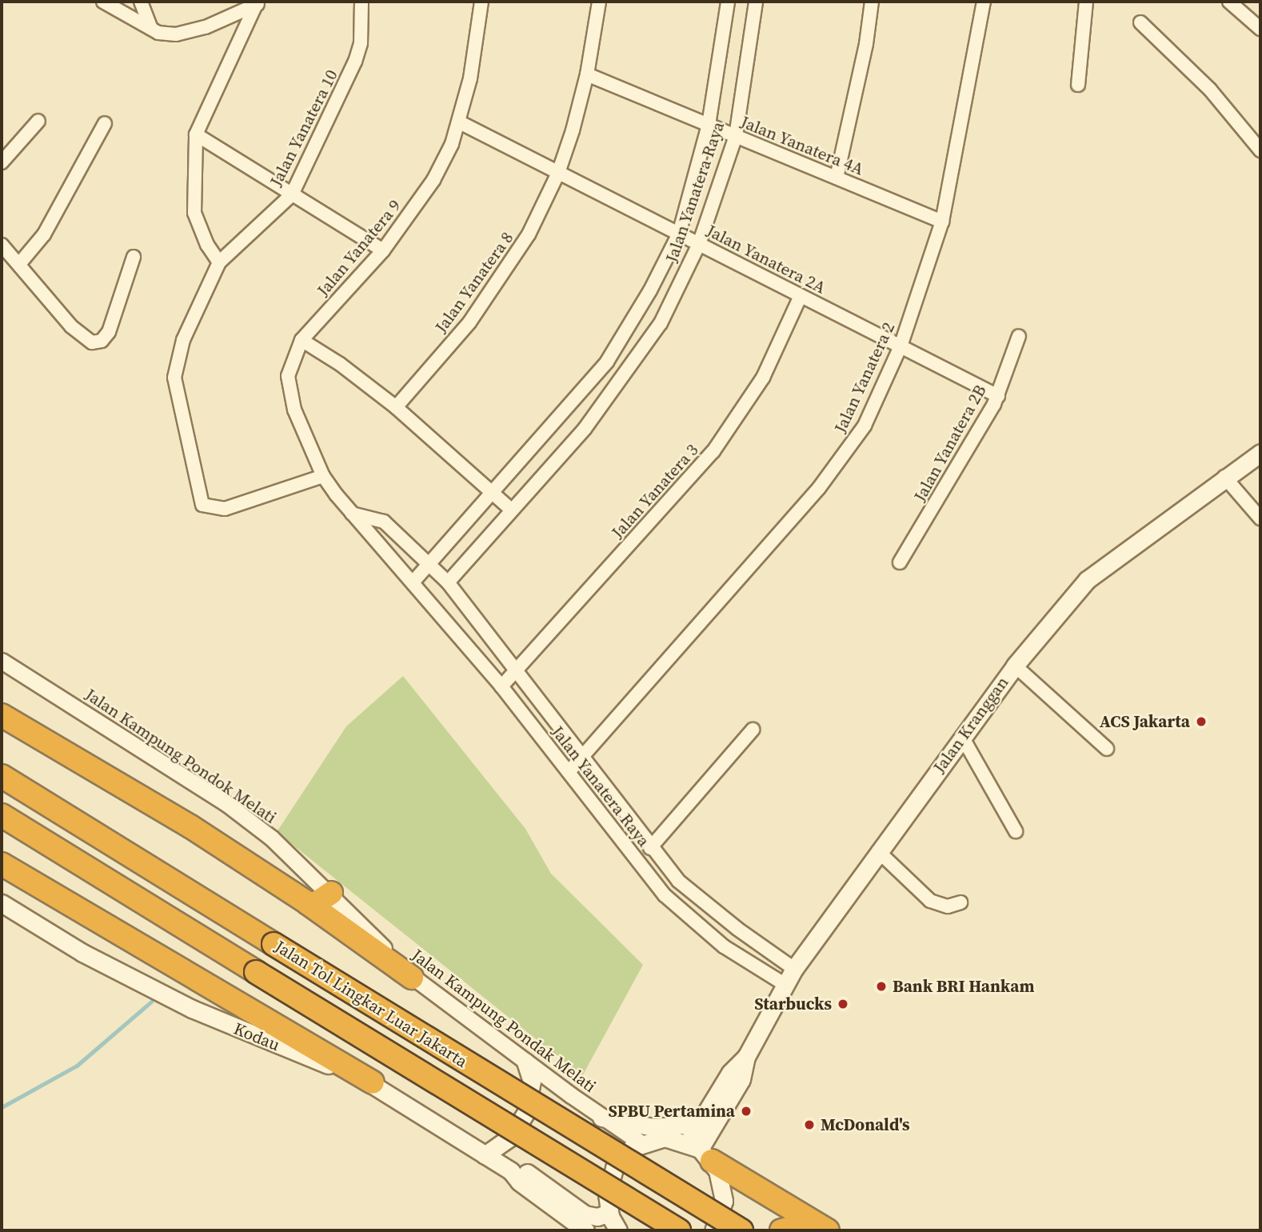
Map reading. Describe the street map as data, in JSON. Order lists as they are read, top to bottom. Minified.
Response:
{"streets":{"highway":["Jalan Tol Lingkar Luar Jakarta"],"main road":["Jalan Kranggan","Kodau"],"street":["Jalan Yanatera 10","Jalan Yanatera 4A","Jalan Yanatera Raya","Jalan Yanatera 9","Jalan Yanatera 2A","Jalan Yanatera 8","Jalan Yanatera 2","Jalan Yanatera 2B","Jalan Yanatera 3","Jalan Kampung Pondok Melati","Jalan Kampung Pondak Melati"]},"crossings":[["Jalan Yanatera 10","Jalan Yanatera Raya"],["Jalan Yanatera 10","Jalan Yanatera 9"],["Jalan Yanatera 4A","Jalan Yanatera Raya"],["Jalan Yanatera 4A","Jalan Yanatera 8"],["Jalan Yanatera 4A","Jalan Yanatera 2"],["Jalan Yanatera Raya","Jalan Yanatera 9"],["Jalan Yanatera Raya","Jalan Yanatera 2A"],["Jalan Yanatera Raya","Jalan Yanatera 2"],["Jalan Yanatera Raya","Jalan Yanatera 3"],["Jalan Yanatera Raya","Jalan Kranggan"],["Jalan Yanatera 9","Jalan Yanatera 2A"],["Jalan Yanatera 2A","Jalan Yanatera 8"],["Jalan Yanatera 2A","Jalan Yanatera 2"],["Jalan Yanatera 2A","Jalan Yanatera 2B"],["Jalan Yanatera 2A","Jalan Yanatera 3"],["Jalan Kampung Pondok Melati","Jalan Kampung Pondak Melati"]],"places":["ACS Jakarta","Bank BRI Hankam","Starbucks","SPBU Pertamina","McDonald's"]}
